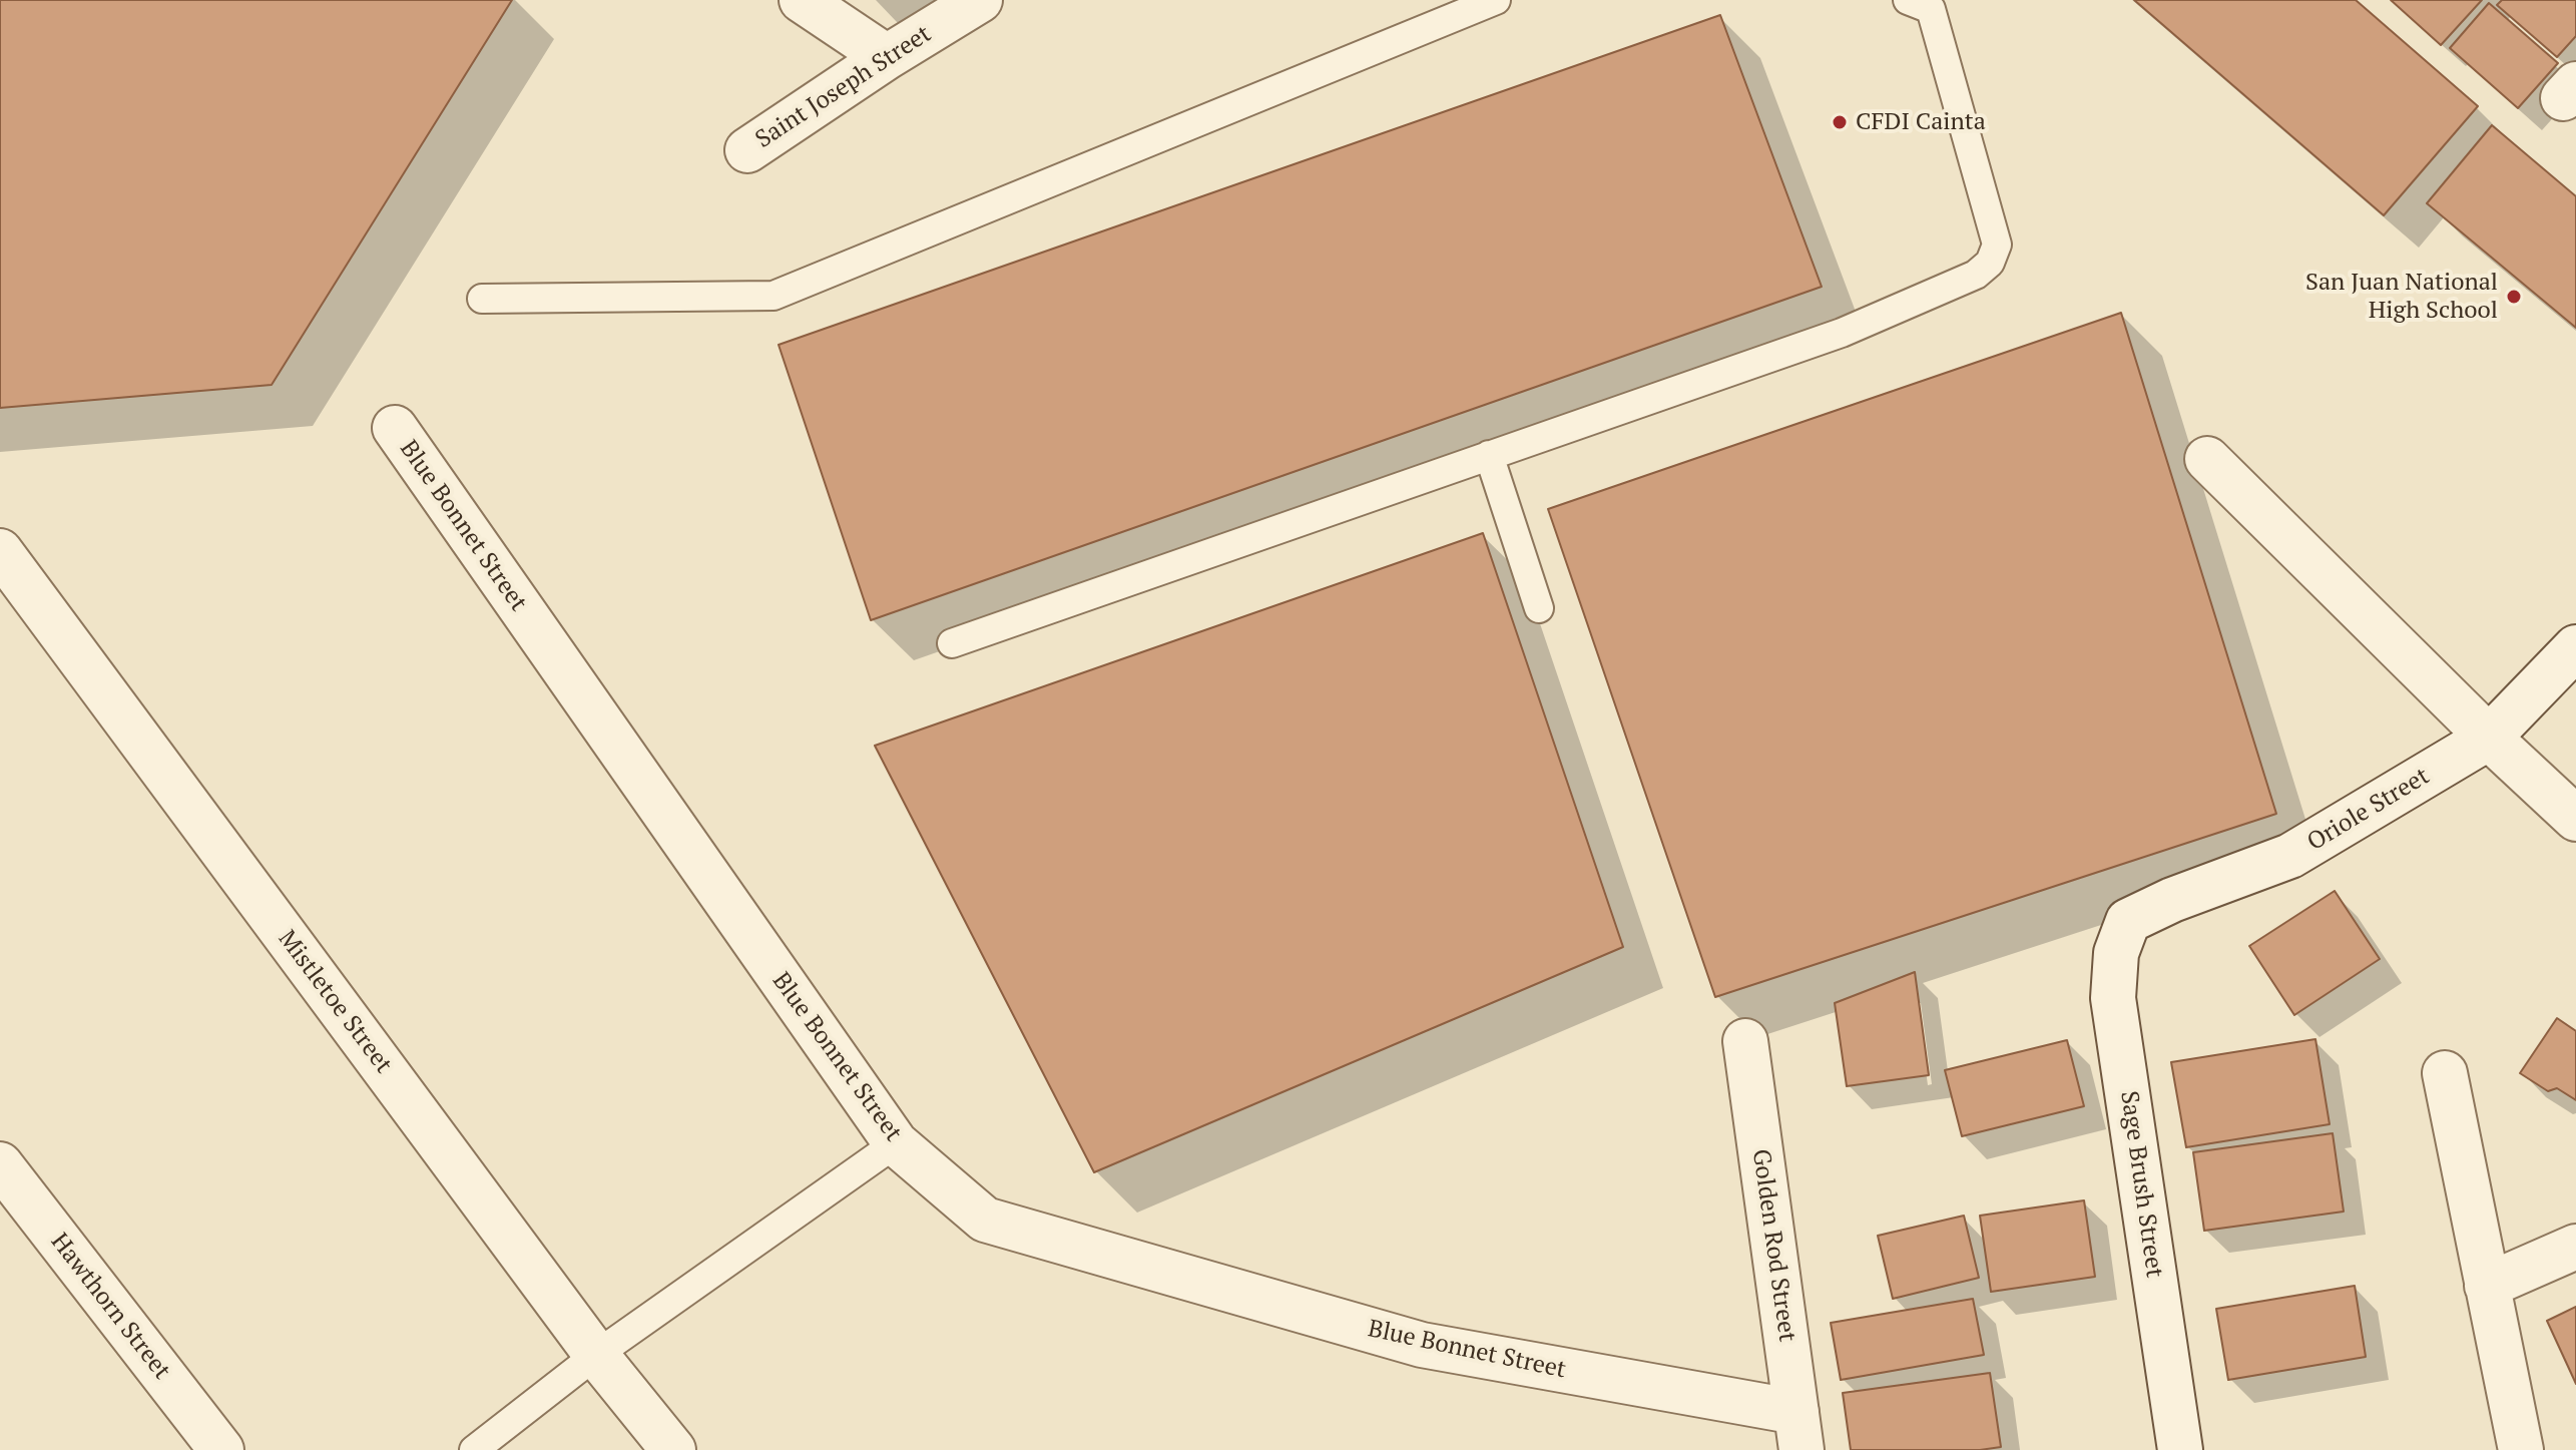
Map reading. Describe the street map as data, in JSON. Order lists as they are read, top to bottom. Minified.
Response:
{"streets":{"street":["Saint Joseph Street","Blue Bonnet Street","Oriole Street","Mistletoe Street","Sage Brush Street","Golden Rod Street","Hawthorn Street"]},"crossings":[["Blue Bonnet Street","Golden Rod Street"],["Oriole Street","Sage Brush Street"]],"places":["CFDI Cainta","San Juan National High School"]}
